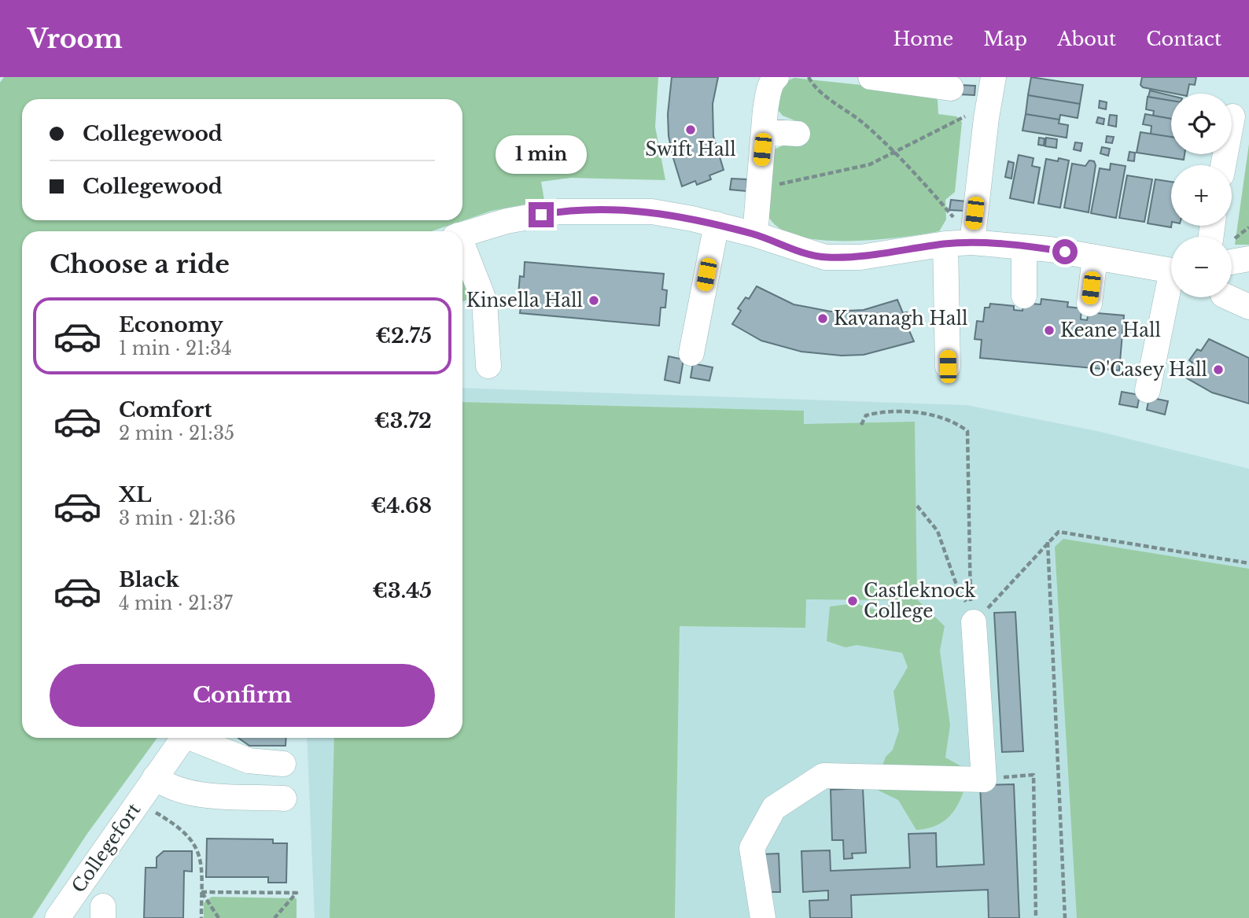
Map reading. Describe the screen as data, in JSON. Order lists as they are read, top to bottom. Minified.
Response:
{"streets":{"street":["Collegefort"]},"places":["Swift Hall","Kinsella Hall","Kavanagh Hall","Keane Hall","O'Casey Hall","Castleknock College"],"page":{"header":"Vroom","nav":["Home","Map","About","Contact"],"map_buttons":["+","−"],"banner":["Collegewood","Collegewood"],"bubble":"1 min","heading":"Choose a ride","list":[{"name":"Economy","note":"1 min · 21:34","value":"€2.75"},{"name":"Comfort","note":"2 min · 21:35","value":"€3.72"},{"name":"XL","note":"3 min · 21:36","value":"€4.68"},{"name":"Black","note":"4 min · 21:37","value":"€3.45"}],"buttons":"Confirm"}}
